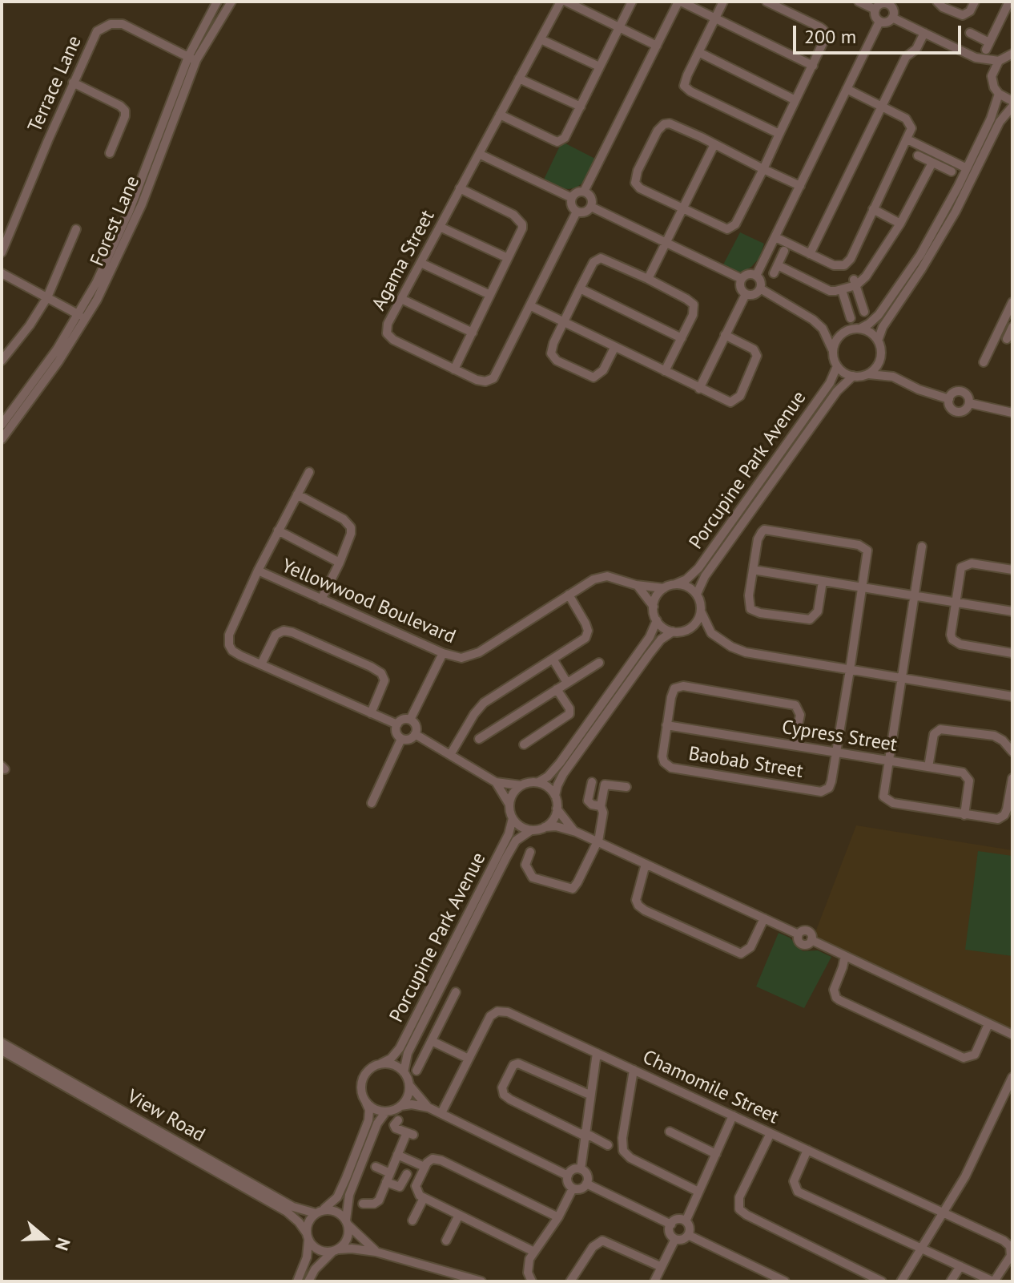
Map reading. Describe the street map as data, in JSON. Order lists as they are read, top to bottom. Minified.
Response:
{"streets":{"street":["Terrace Lane","Forest Lane","Agama Street","Porcupine Park Avenue","Yellowwood Boulevard","Cypress Street","Baobab Street","Chamomile Street","View Road"]},"crossings":[["Terrace Lane","Forest Lane"],["Porcupine Park Avenue","Yellowwood Boulevard"],["Cypress Street","Baobab Street"]],"scale_bar":"200 m","north":"right"}
